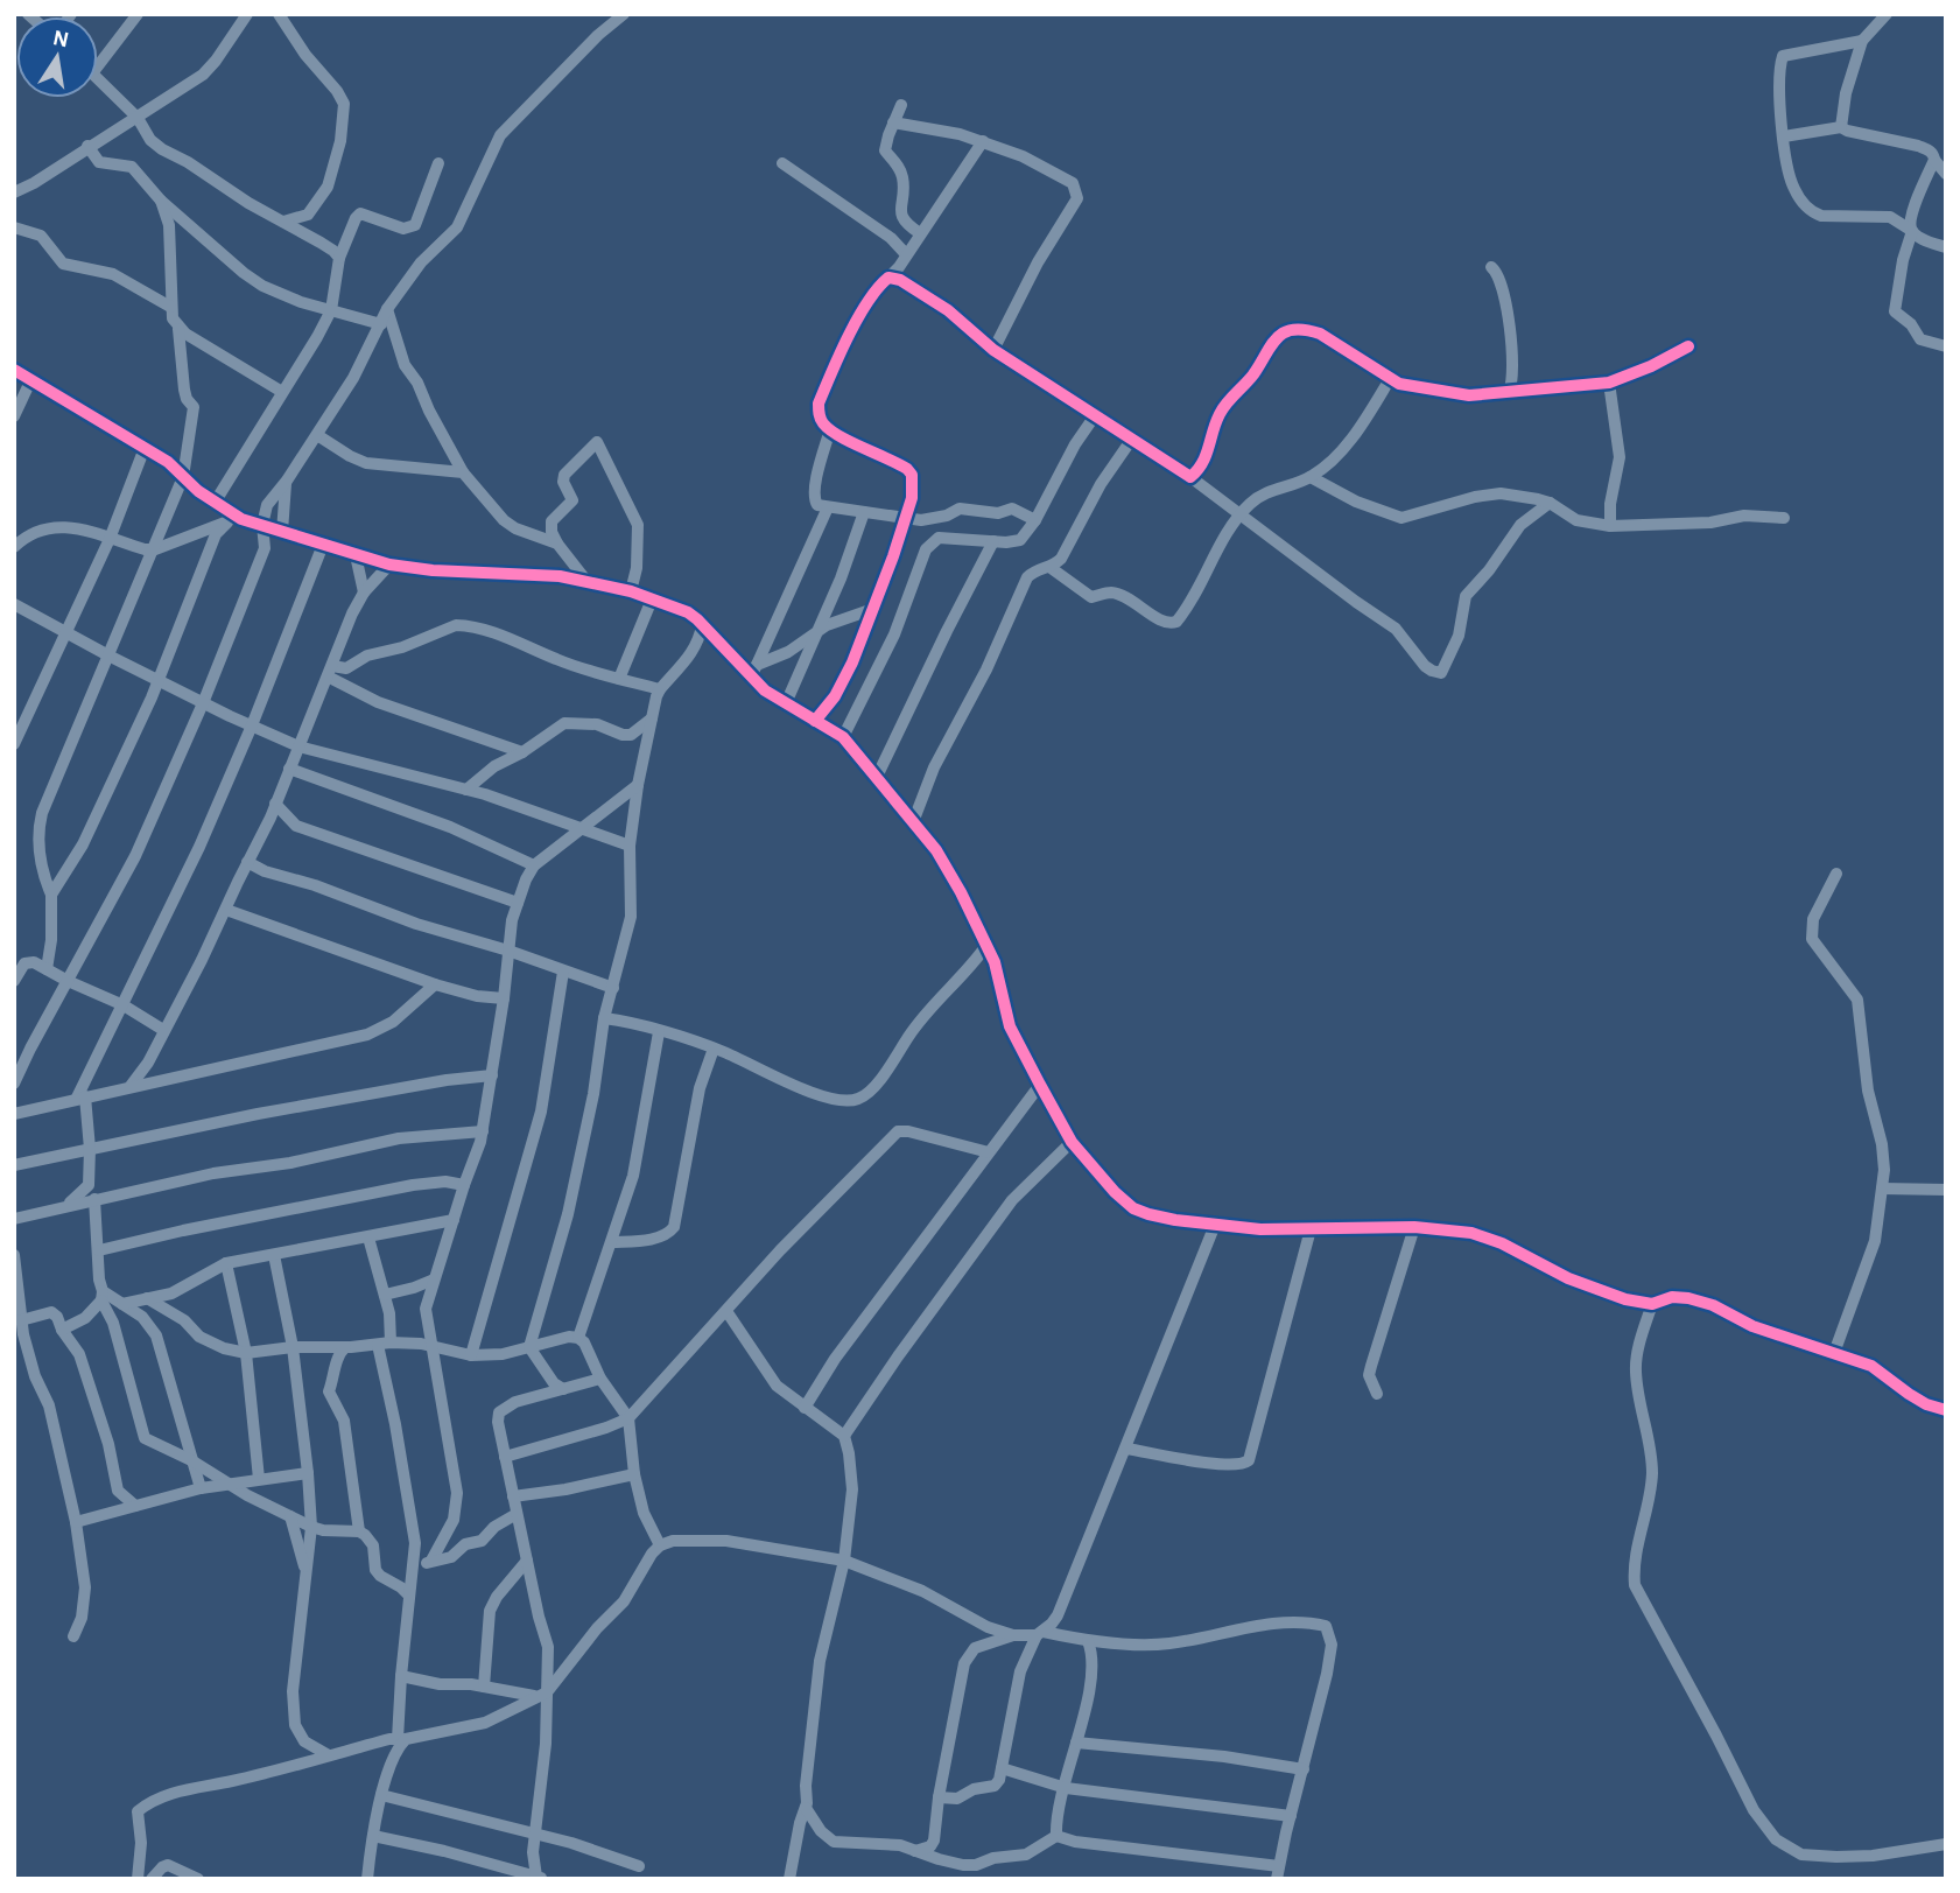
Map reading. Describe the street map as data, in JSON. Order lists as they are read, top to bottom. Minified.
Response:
{"north":"top"}
